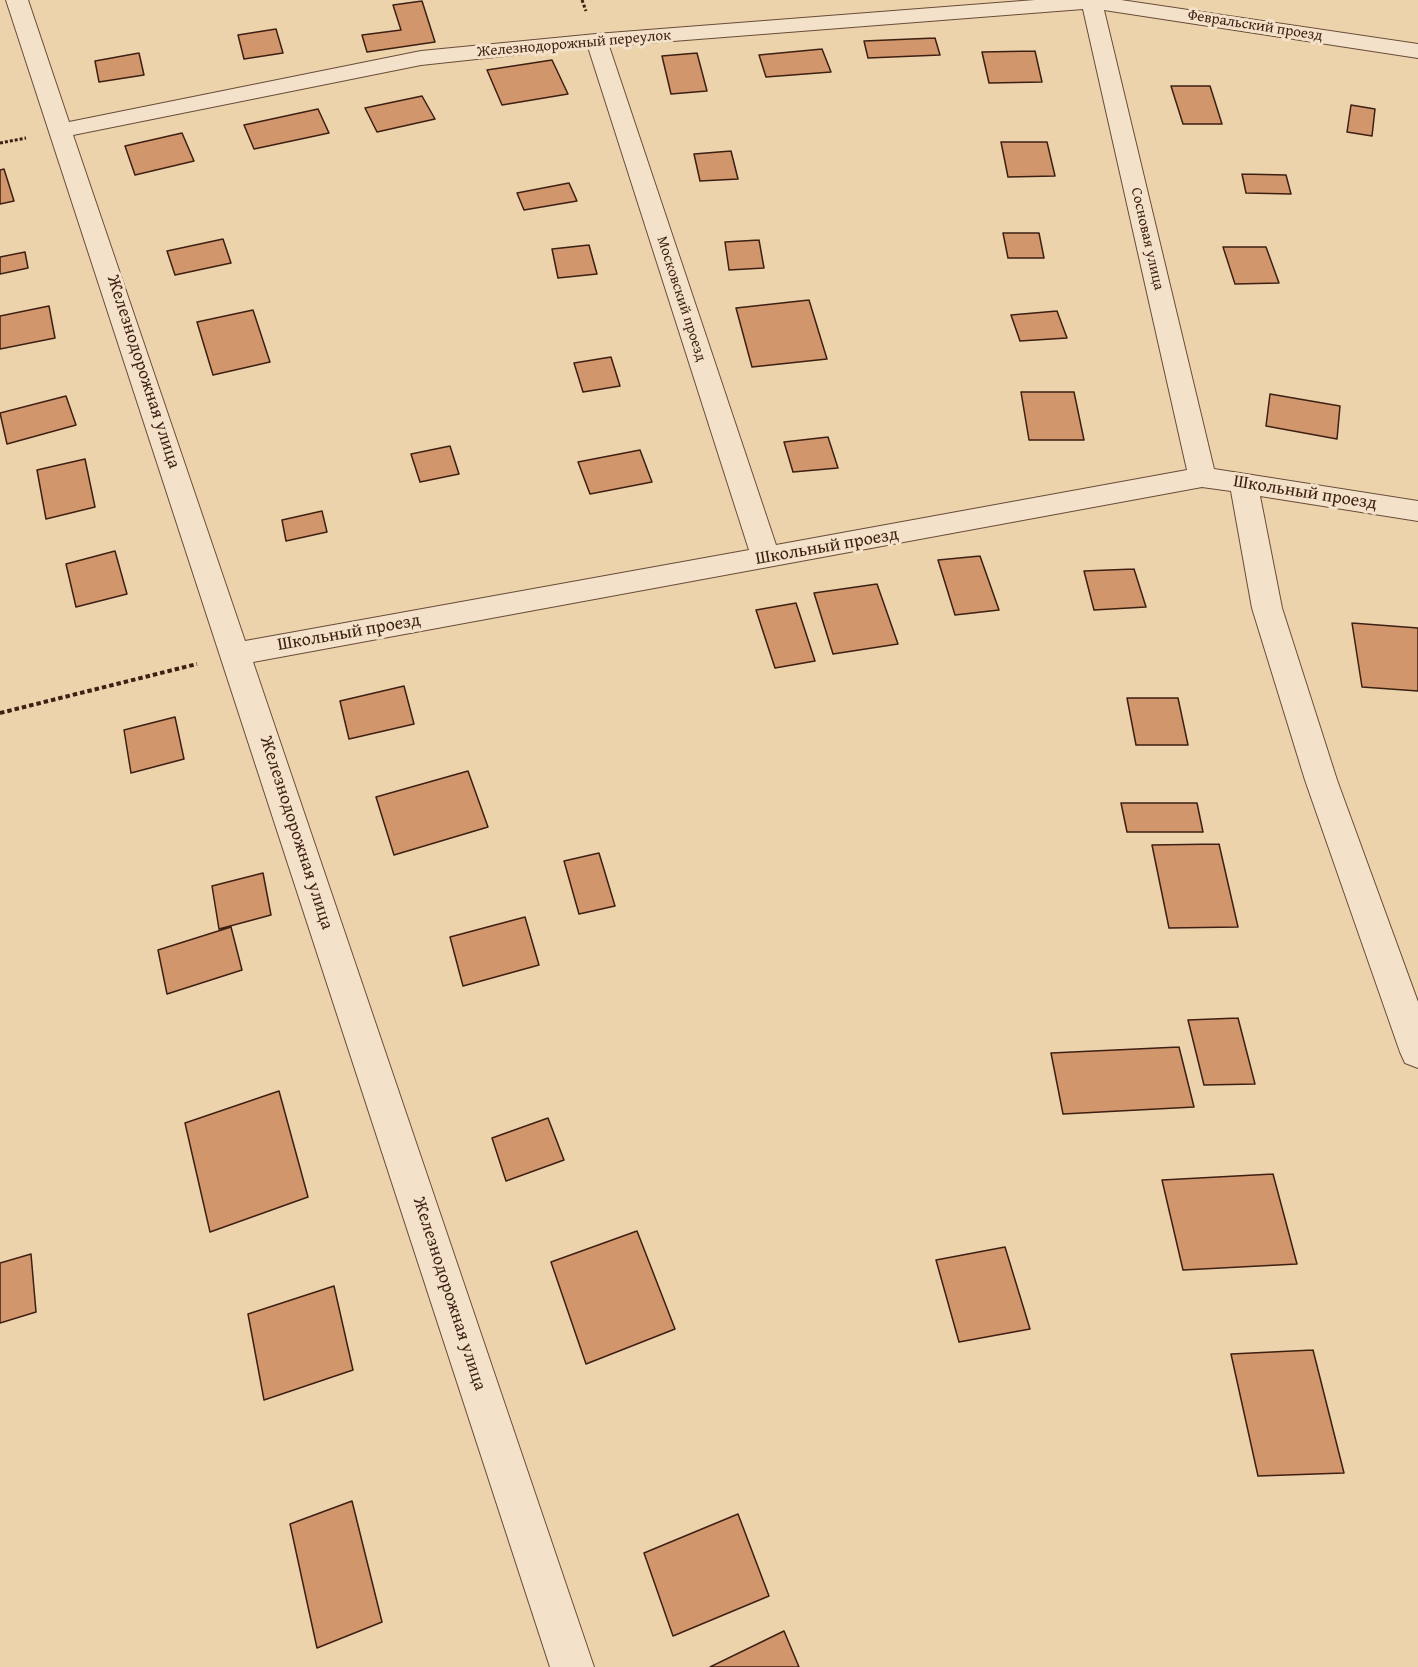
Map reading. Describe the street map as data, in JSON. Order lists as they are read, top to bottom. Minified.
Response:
{"streets":{"street":["Февральский проезд","Железнодорожный переулок","Сосновая улица","Московский проезд","Железнодорожная улица","Школьный проезд"]},"crossings":[["Февральский проезд","Железнодорожный переулок"],["Февральский проезд","Сосновая улица"],["Железнодорожный переулок","Сосновая улица"],["Железнодорожный переулок","Московский проезд"],["Железнодорожный переулок","Железнодорожная улица"],["Сосновая улица","Школьный проезд"],["Московский проезд","Школьный проезд"],["Железнодорожная улица","Школьный проезд"]]}
